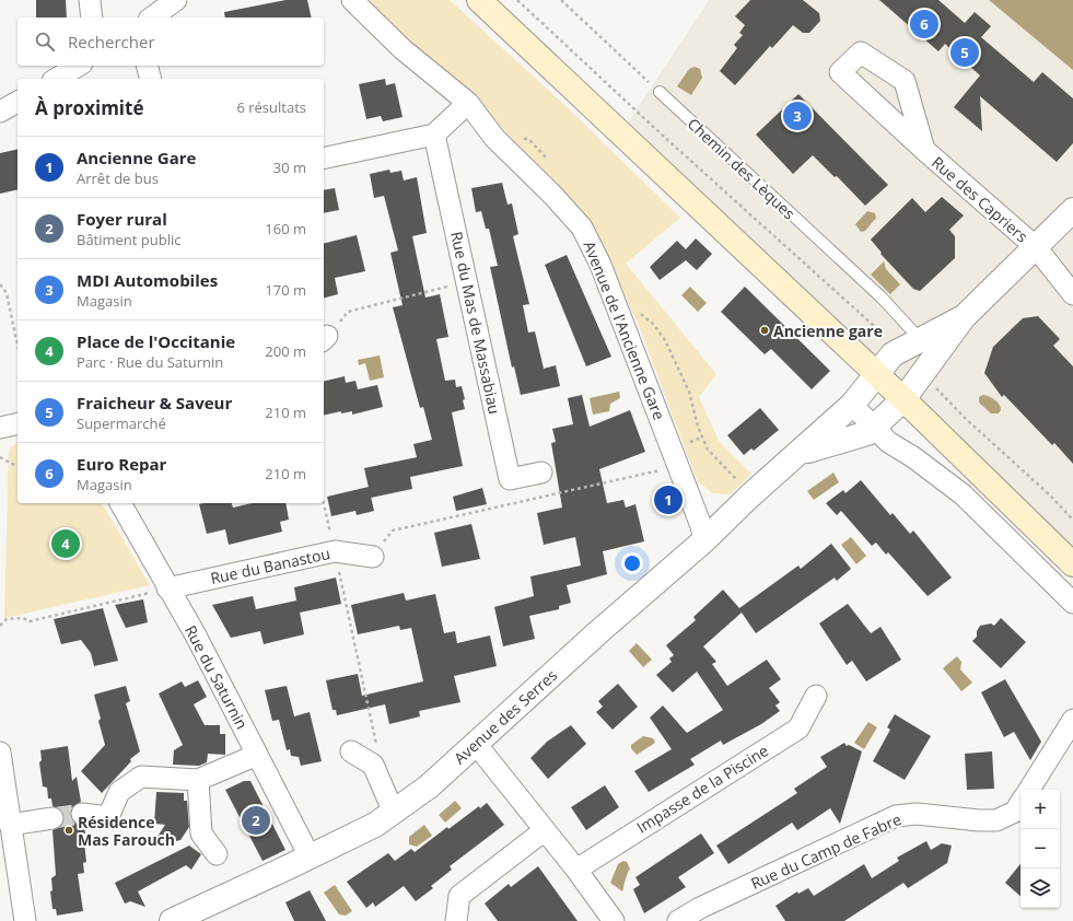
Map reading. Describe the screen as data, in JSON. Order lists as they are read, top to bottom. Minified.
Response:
{"streets":{"street":["Rue des Capriers","Rue du Mas de Massabiau","Avenue de l'Ancienne Gare","Rue du Banastou","Rue du Saturnin","Avenue des Serres","Impasse de la Piscine","Rue du Camp de Fabre"],"lane":["Chemin des Lèques"]},"crossings":[["Chemin des Lèques","Avenue des Serres"],["Avenue de l'Ancienne Gare","Avenue des Serres"],["Rue du Banastou","Rue du Saturnin"],["Rue du Saturnin","Avenue des Serres"]],"places":["Ancienne gare","Résidence Mas Farouch"],"page":{"pins":["6","5","3","1","4","2"],"search":"Rechercher","heading":["À proximité","6 résultats"],"list":[{"mark":"1","name":"Ancienne Gare","note":"Arrêt de bus","value":"30 m"},{"mark":"2","name":"Foyer rural","note":"Bâtiment public","value":"160 m"},{"mark":"3","name":"MDI Automobiles","note":"Magasin","value":"170 m"},{"mark":"4","name":"Place de l'Occitanie","note":"Parc · Rue du Saturnin","value":"200 m"},{"mark":"5","name":"Fraicheur & Saveur","note":"Supermarché","value":"210 m"},{"mark":"6","name":"Euro Repar","note":"Magasin","value":"210 m"}],"map_buttons":["+","−"]}}
